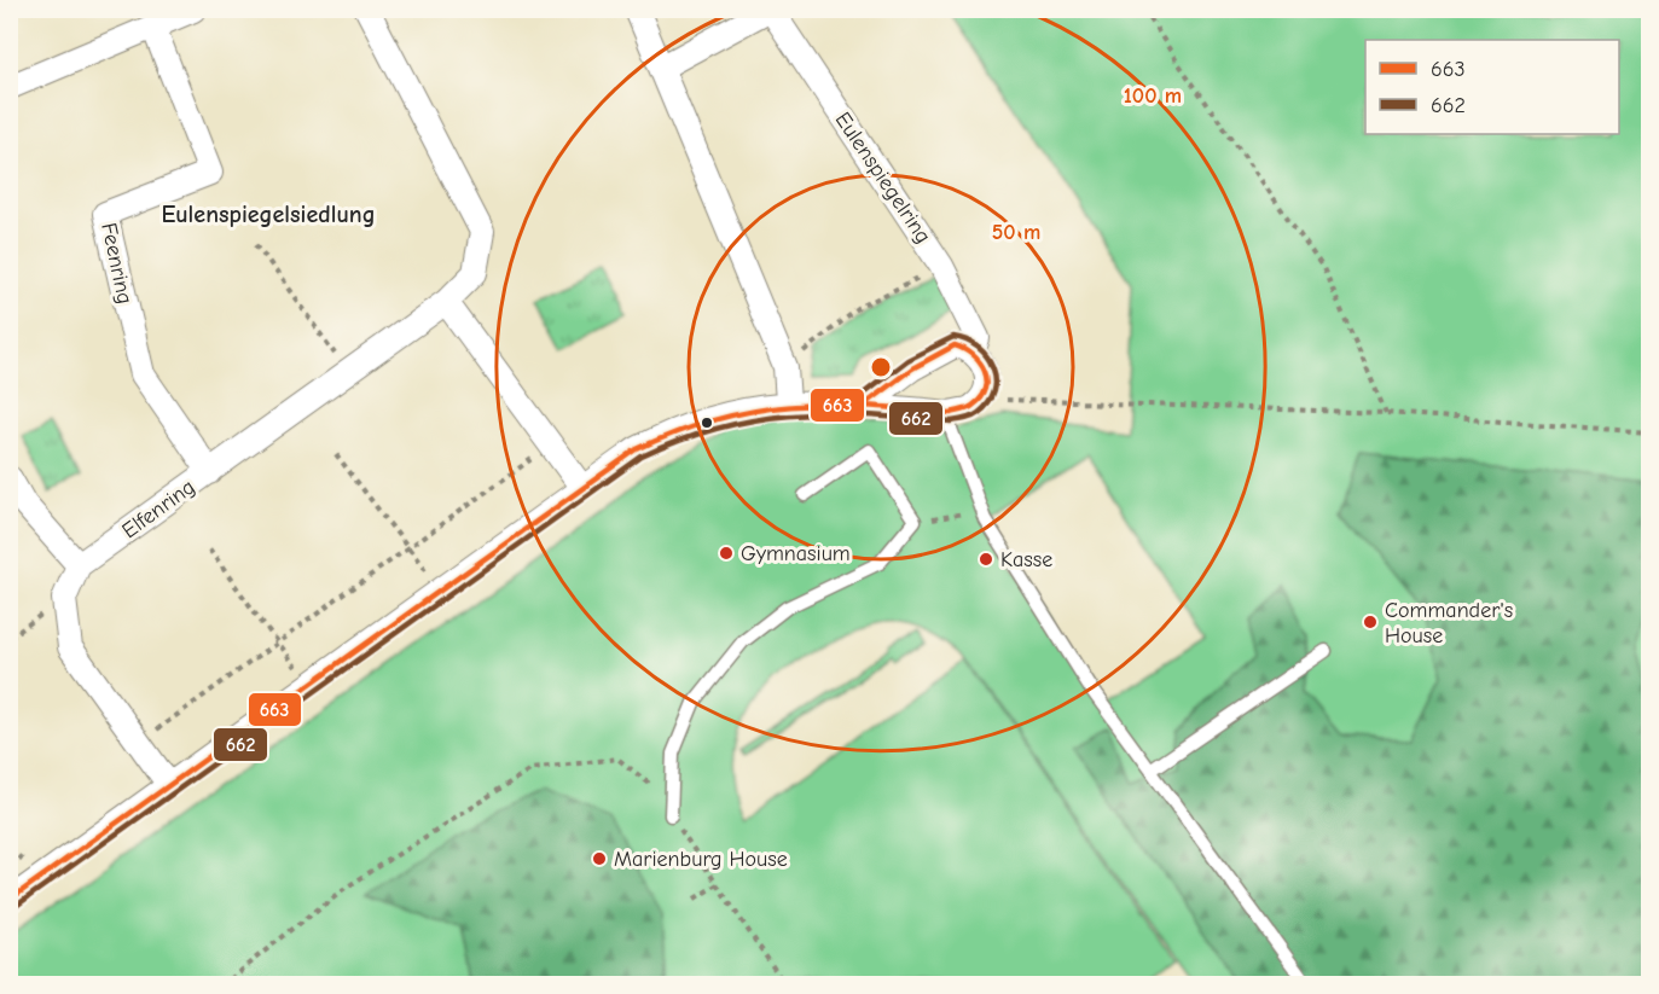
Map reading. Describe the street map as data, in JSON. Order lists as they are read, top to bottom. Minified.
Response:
{"streets":{"street":["Eulenspiegelring","Feenring","Elfenring"]},"crossings":[["Feenring","Elfenring"]],"districts":["Eulenspiegelsiedlung"],"places":["Gymnasium","Kasse","Commander's House","Marienburg House"],"lines":["transit line 662","transit line 663"],"legend":["663","662"],"rings":["100 m","50 m"]}
